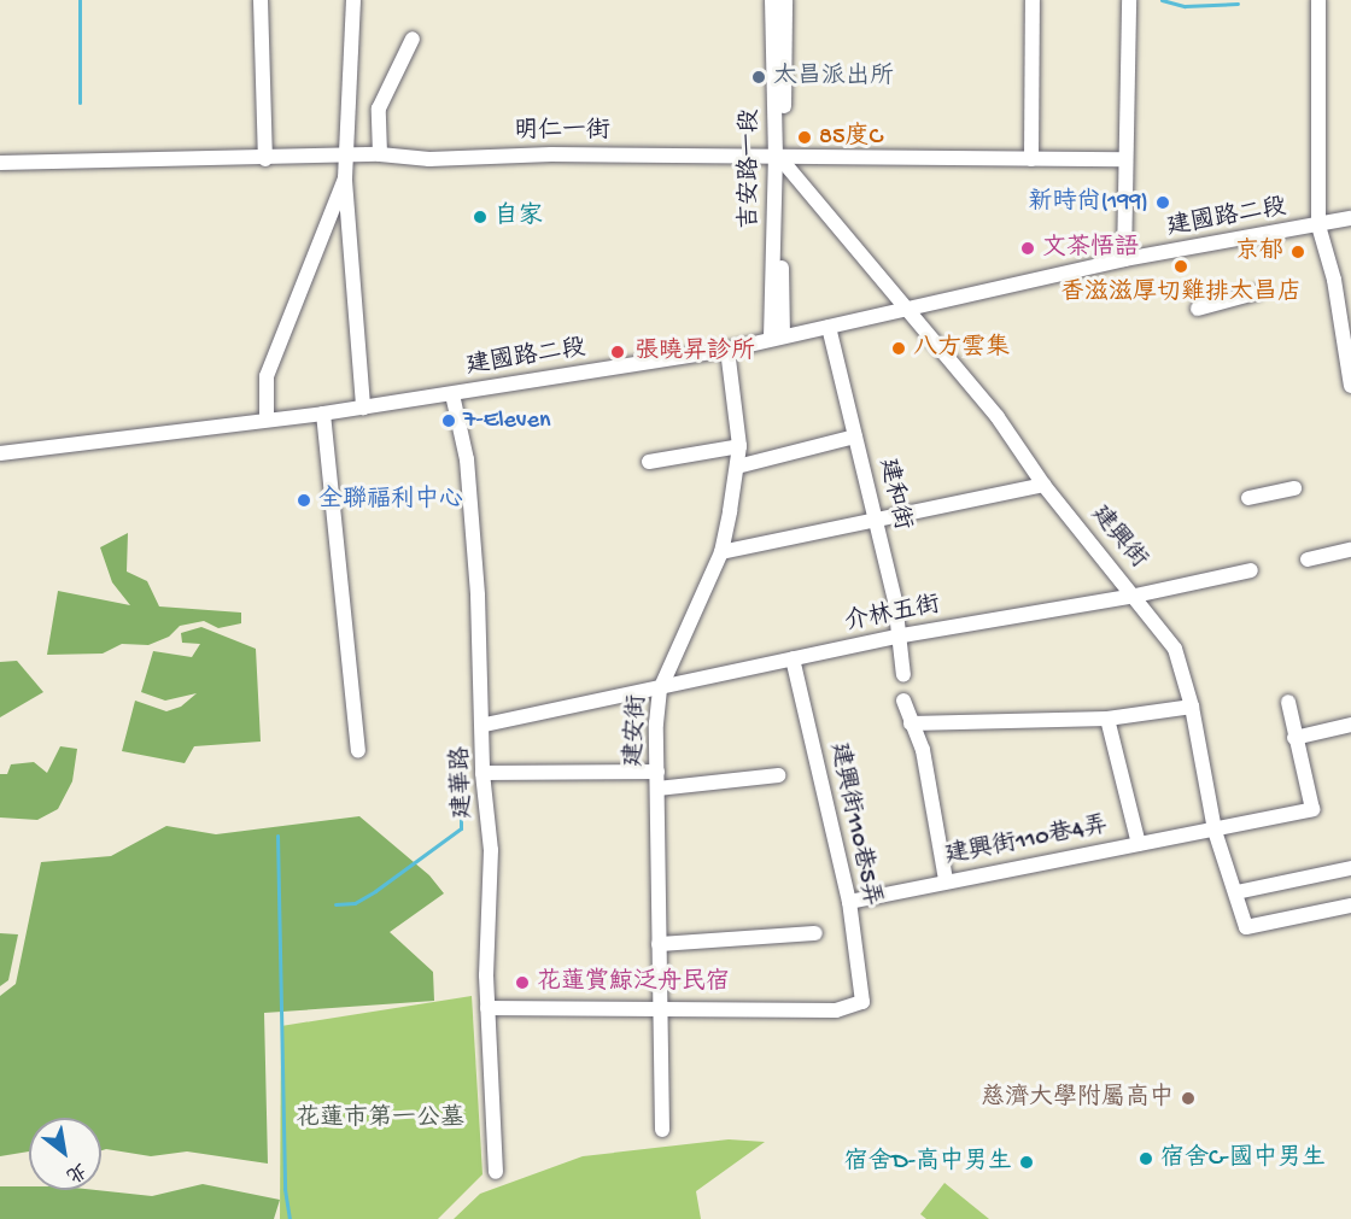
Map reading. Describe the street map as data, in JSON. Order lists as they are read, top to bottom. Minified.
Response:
{"streets":{"street":["明仁一街","吉安路一段","建國路二段","建和街","建興街","介林五街","建安街","建華路","建興街110巷5弄","建興街110巷4弄"]},"crossings":[["明仁一街","吉安路一段"],["明仁一街","建興街"],["吉安路一段","建國路二段"],["吉安路一段","建興街"],["建國路二段","建和街"],["建國路二段","建興街"],["建國路二段","建安街"],["建國路二段","建華路"],["建和街","介林五街"],["建興街","介林五街"],["建興街","建興街110巷4弄"],["介林五街","建安街"],["介林五街","建華路"],["介林五街","建興街110巷5弄"],["建安街","建興街110巷5弄"],["建興街110巷5弄","建興街110巷4弄"]],"parks":["花蓮市第一公墓"],"places":["太昌派出所","85度C","新時尚(199)","自家","文茶悟語","京郁","香滋滋厚切雞排太昌店","八方雲集","張曉昇診所","7-Eleven","全聯福利中心","花蓮賞鯨泛舟民宿","慈濟大學附屬高中","宿舍C-國中男生","宿舍D-高中男生"],"north":"bottom right"}
